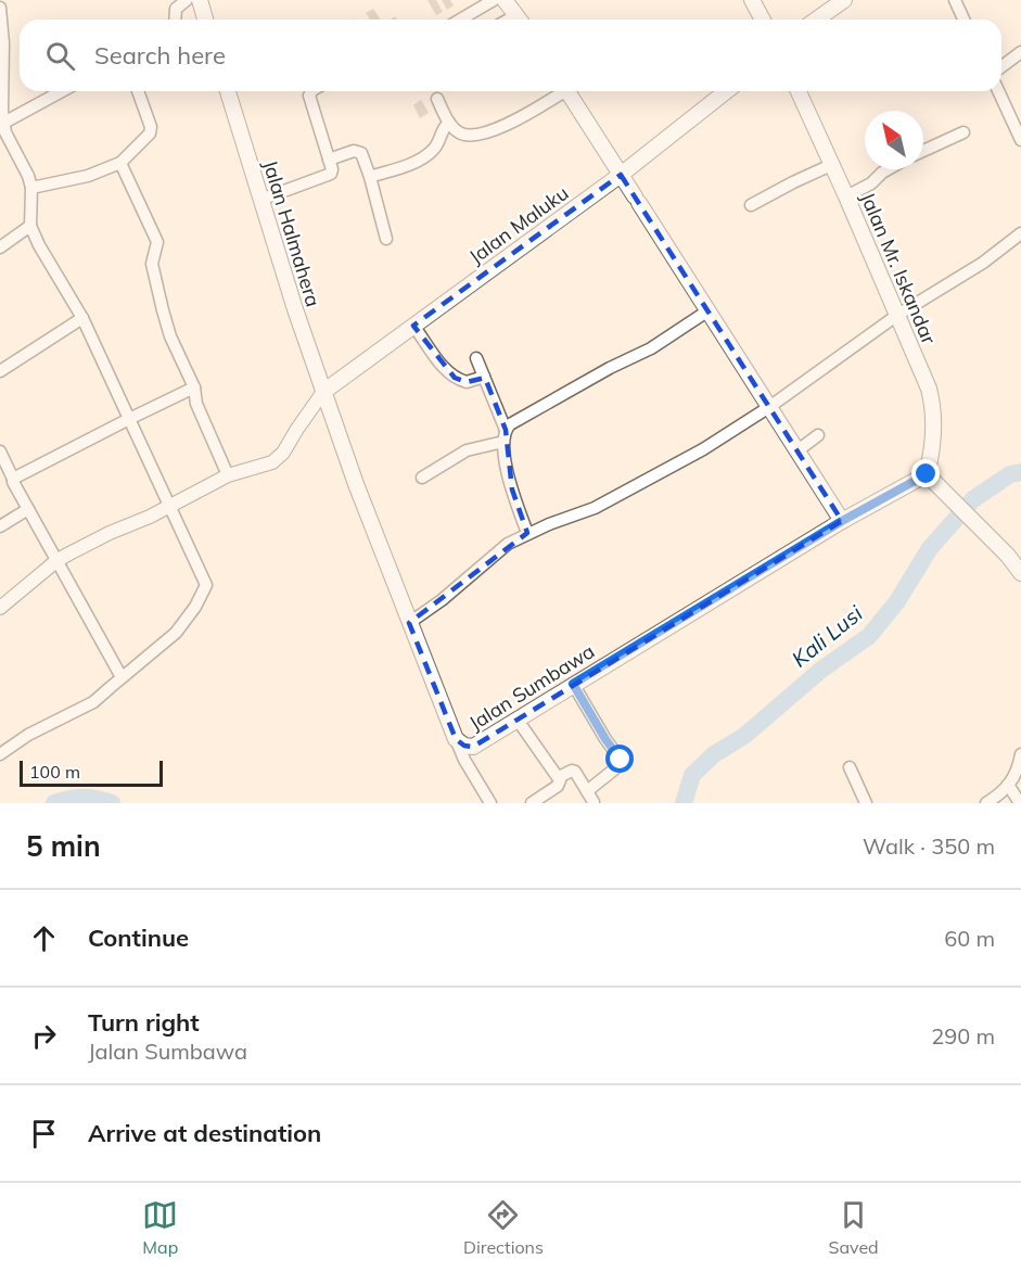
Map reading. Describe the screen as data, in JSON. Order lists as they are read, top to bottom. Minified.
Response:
{"streets":{"main road":["Jalan Maluku","Jalan Halmahera","Jalan Mr. Iskandar","Jalan Sumbawa"]},"crossings":[["Jalan Maluku","Jalan Halmahera"],["Jalan Maluku","Jalan Sumbawa"],["Jalan Halmahera","Jalan Sumbawa"],["Jalan Mr. Iskandar","Jalan Sumbawa"]],"water":["Kali Lusi"],"scale_bar":"100 m","north":"top left","page":{"search":"Search here","scale":"100 m","heading":["5 min","Walk · 350 m"],"list":[["Continue","60 m"],["Turn right","Jalan Sumbawa","290 m"],"Arrive at destination"],"nav":["Map","Directions","Saved"]}}
